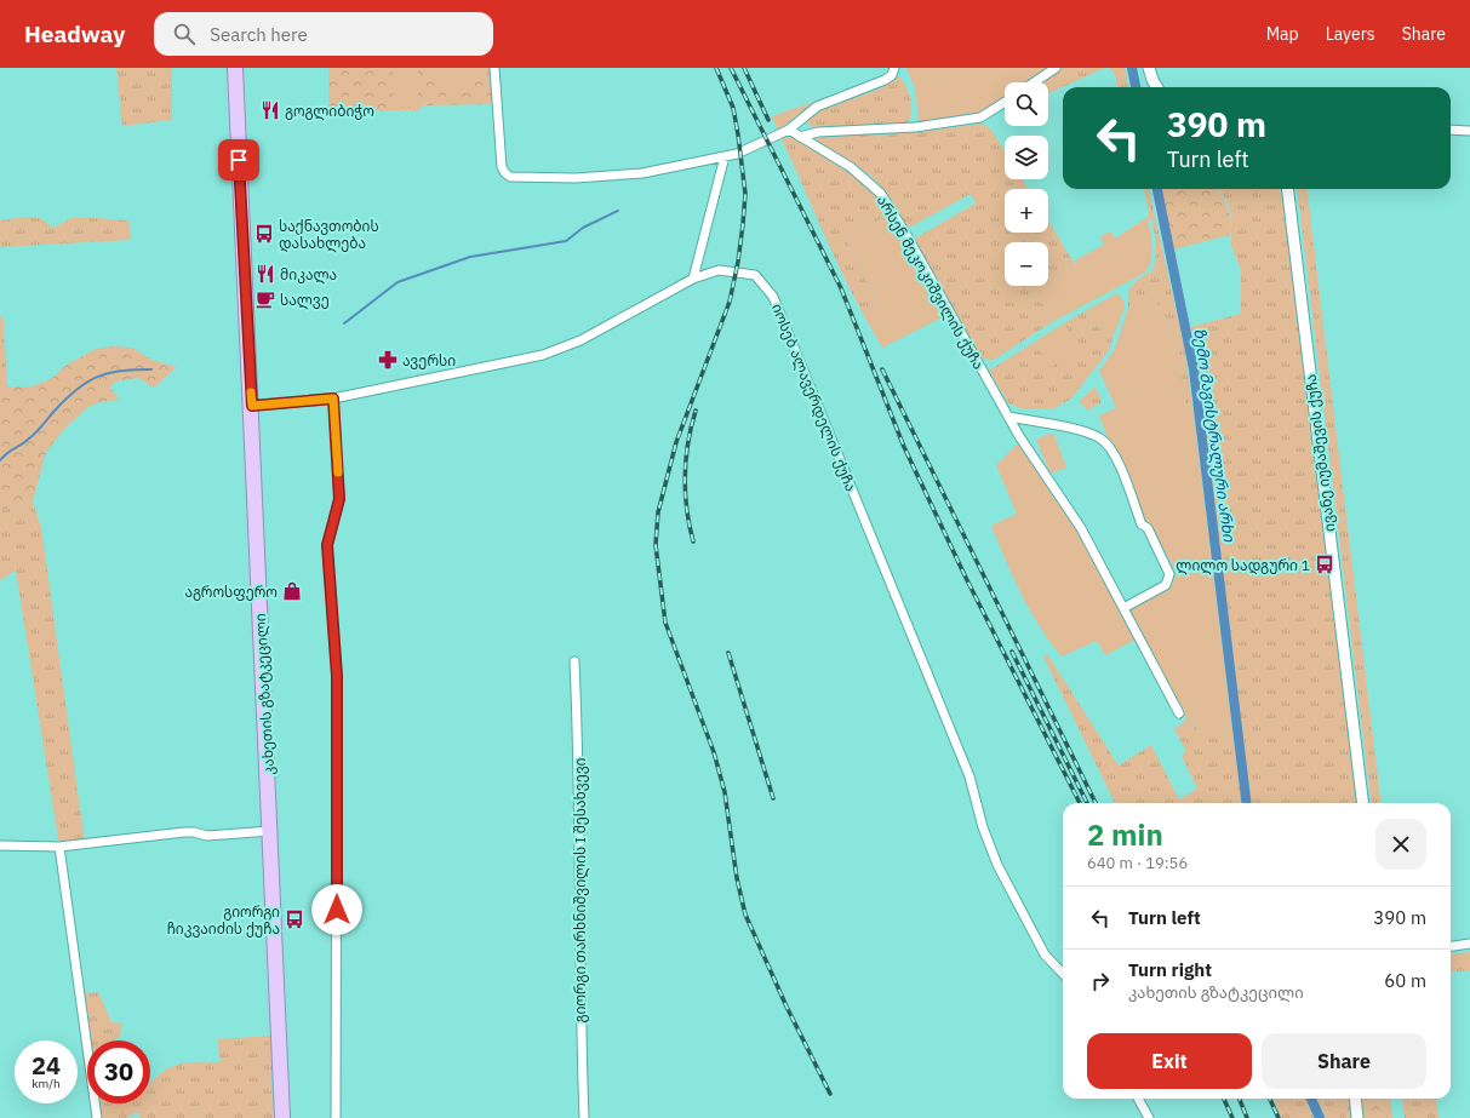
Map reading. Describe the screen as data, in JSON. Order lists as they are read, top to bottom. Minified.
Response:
{"streets":{"highway":["კახეთის გზატკეცილი"],"street":["არსენ მეკოკიშვილის ქუჩა","იოსებ ალავერდელის ქუჩა","ივანე იუმაშევის ქუჩა","გიორგი თარხნიშვილის I შესახვევი"]},"crossings":[["იოსებ ალავერდელის ქუჩა","კახეთის გზატკეცილი"]],"water":["ზემო მაგისტრალური არხი"],"places":{"restaurant":["გოგლიბიჭო","მიკალა"],"bus stop":["საქნავთობის დასახლება","ლილო სადგური 1","გიორგი ჩიკვაიძის ქუჩა"],"cafe":["სალვე"],"pharmacy":["ავერსი"],"shop":["აგროსფერო"]},"page":{"header":"Headway","search":"Search here","nav":["Map","Layers","Share"],"map_buttons":["+","−"],"turn":["390 m","Turn left"],"heading":["2 min","640 m · 19:56"],"list":[{"name":"Turn left","value":"390 m"},{"name":"Turn right","note":"კახეთის გზატკეცილი","value":"60 m"}],"buttons":["Exit","Share"],"speed":"24 km/h","limit":"30"}}
